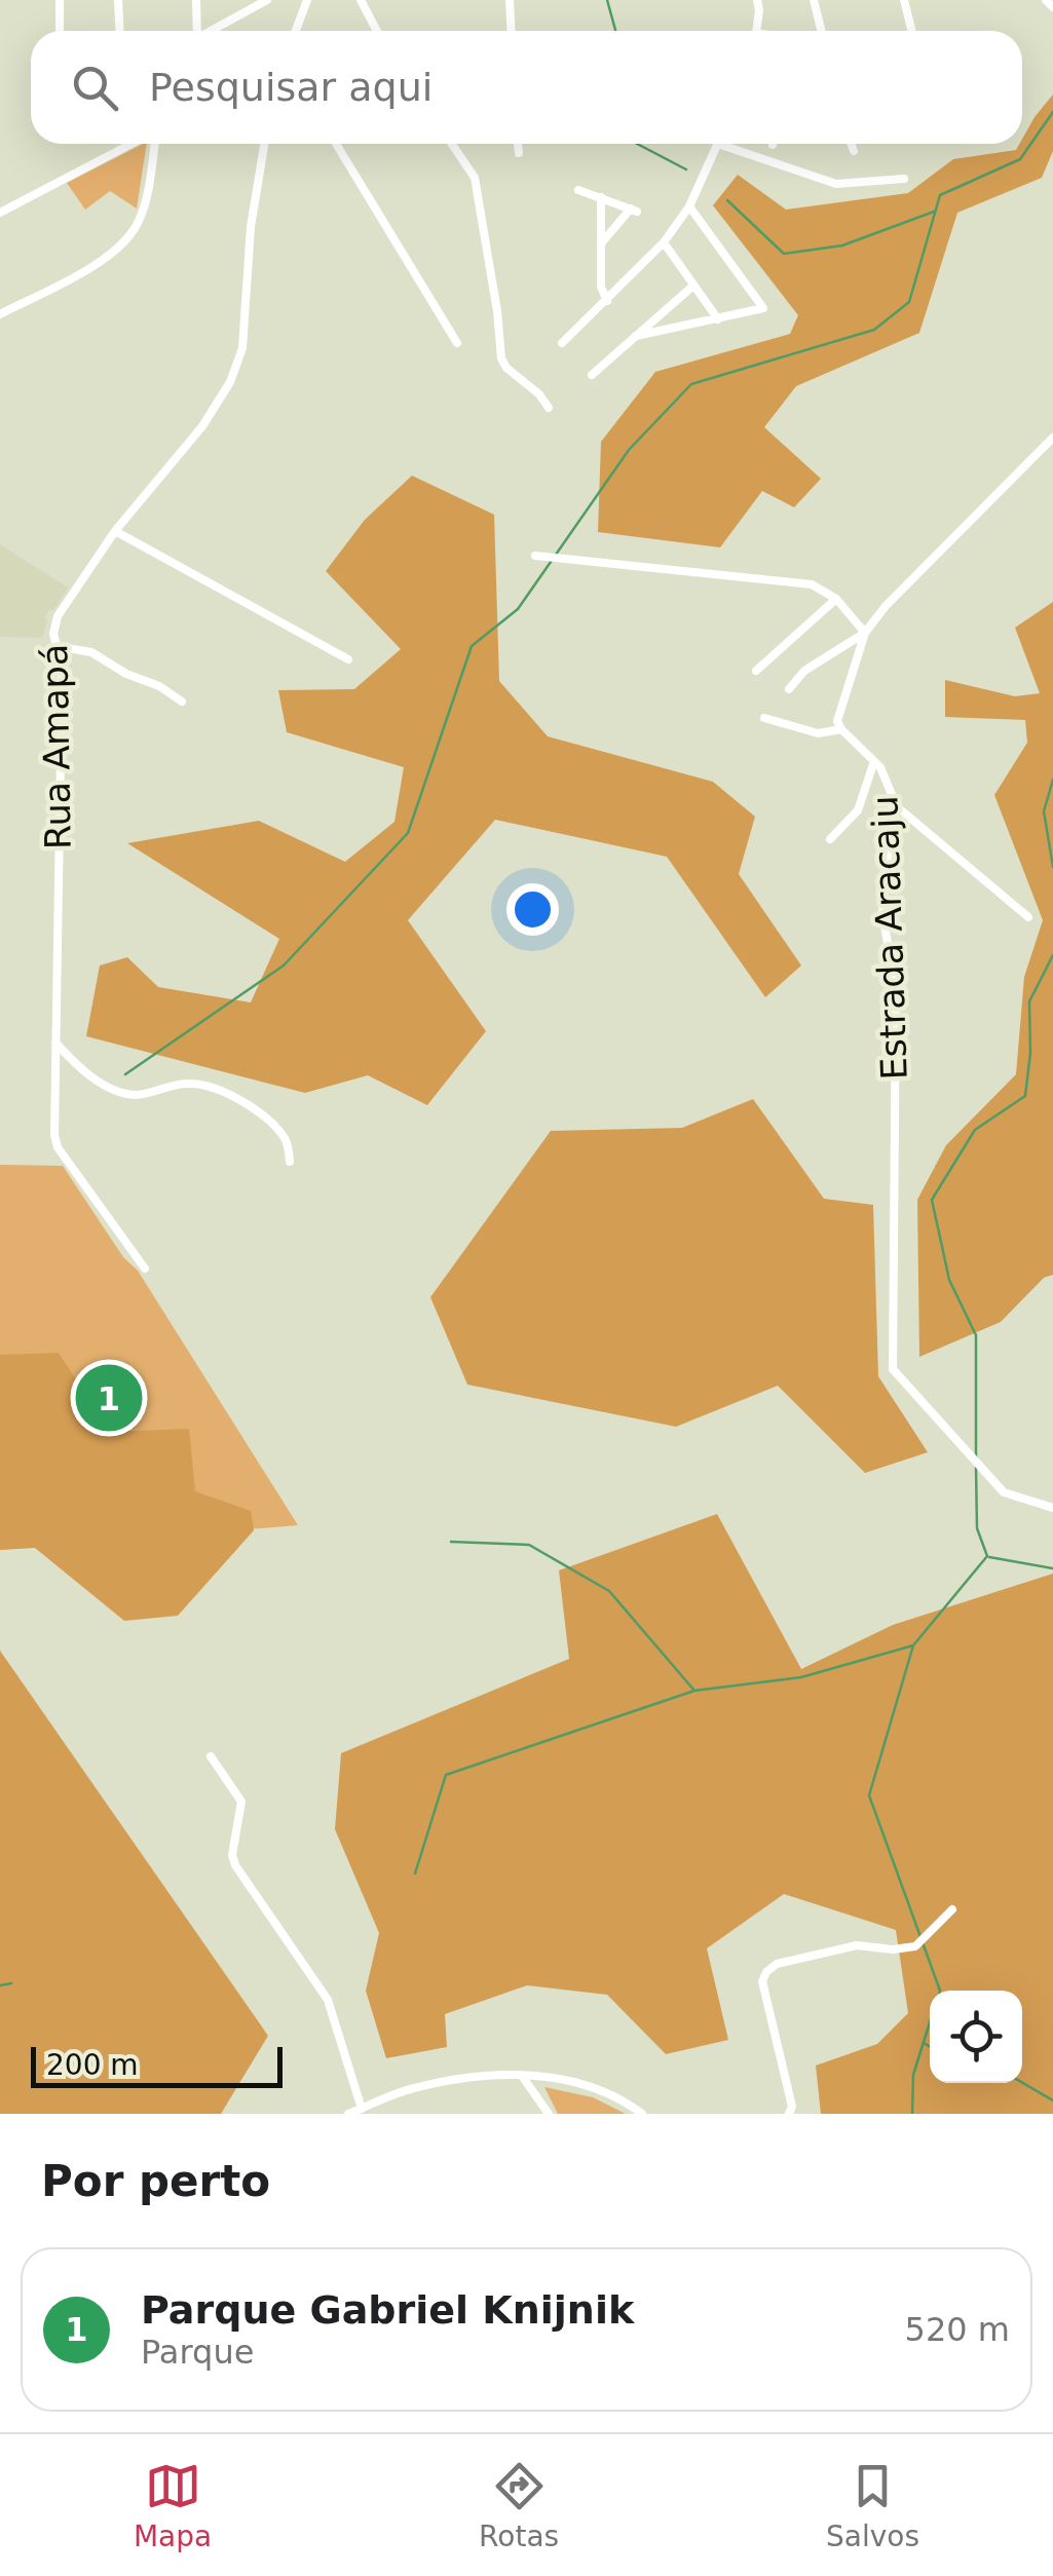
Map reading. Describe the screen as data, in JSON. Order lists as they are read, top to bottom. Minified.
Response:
{"streets":{"street":["Rua Amapá","Estrada Aracaju"]},"scale_bar":"200 m","page":{"search":"Pesquisar aqui","pins":"1","scale":"200 m","heading":"Por perto","list":[{"mark":"1","name":"Parque Gabriel Knijnik","note":"Parque","value":"520 m"}],"nav":["Mapa","Rotas","Salvos"]}}
